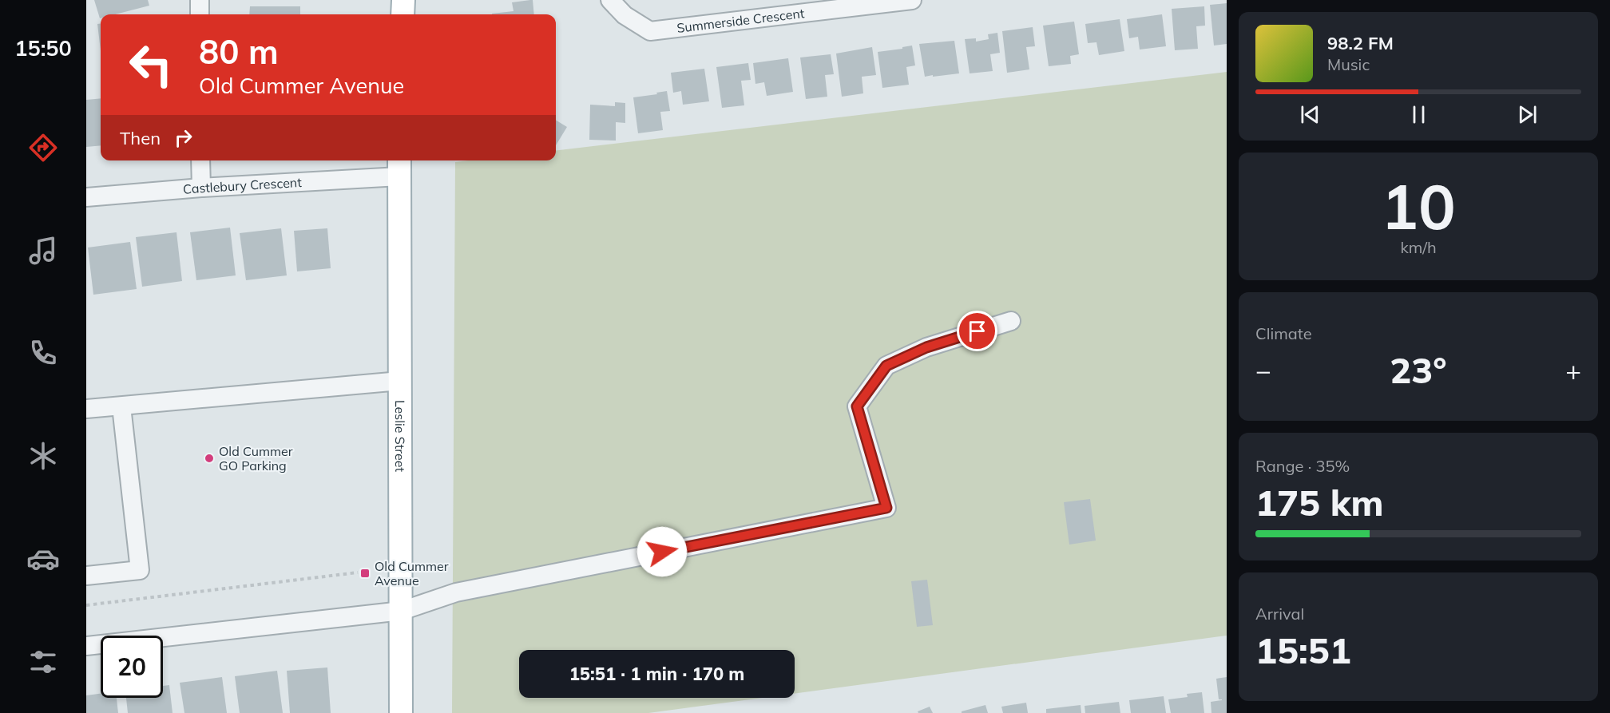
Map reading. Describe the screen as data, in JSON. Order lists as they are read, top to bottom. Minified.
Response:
{"streets":{"main road":["Leslie Street"],"street":["Summerside Crescent","Castlebury Crescent"]},"crossings":[["Castlebury Crescent","Leslie Street"]],"places":{"other":["Old Cummer GO Parking"],"transit":["Old Cummer Avenue"]},"page":{"tabs":"15:50","turn":["80 m","Old Cummer Avenue"],"song":["98.2 FM","Music"],"then":"Then","tile":[["10","km/h"],"Climate",["Range · 35%","175 km"],["Arrival","15:51"]],"heat":["−","23°","+"],"limit":"20","trip":"15:51 · 1 min · 170 m"}}
